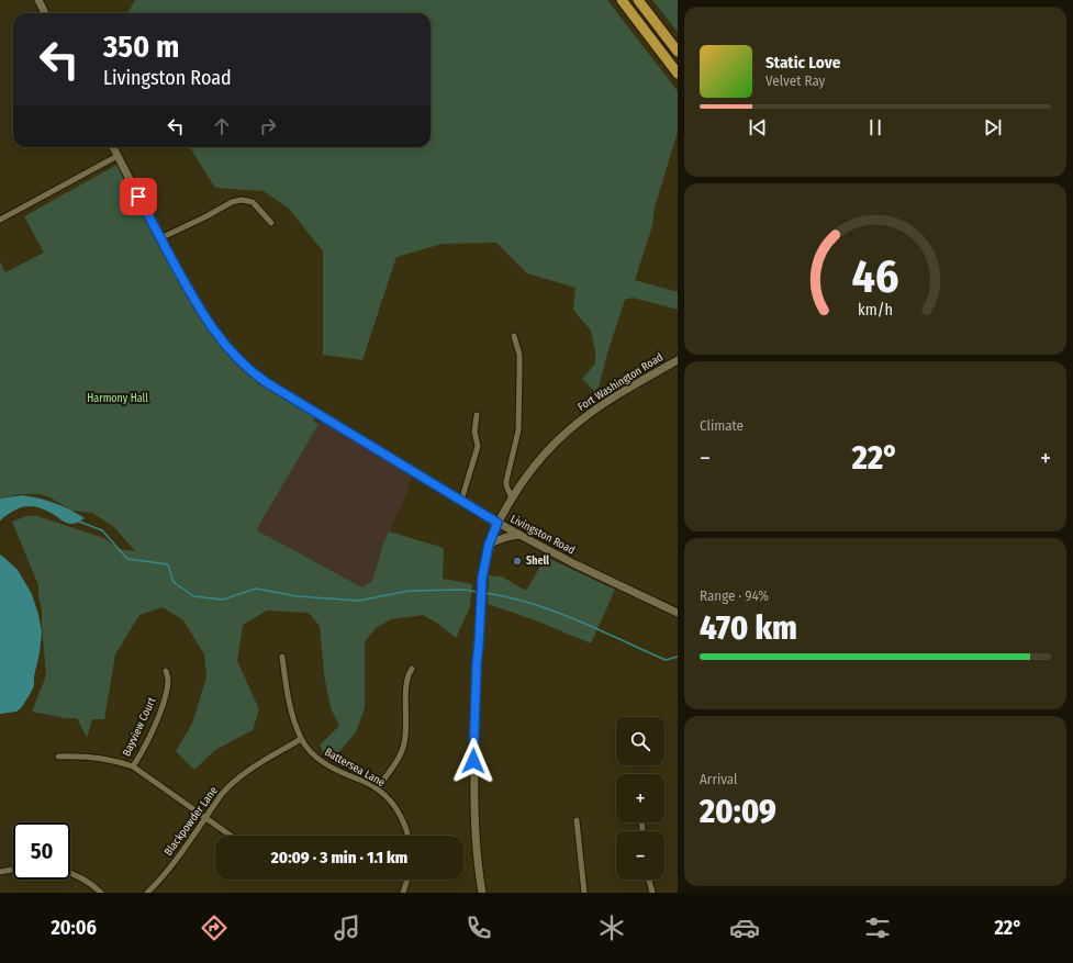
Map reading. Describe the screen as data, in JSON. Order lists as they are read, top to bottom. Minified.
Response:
{"streets":{"main road":["Fort Washington Road","Livingston Road"],"street":["Bayview Court","Battersea Lane","Blackpowder Lane"]},"crossings":[["Fort Washington Road","Livingston Road"],["Battersea Lane","Blackpowder Lane"]],"parks":["Harmony Hall"],"places":["Shell"],"page":{"turn":["350 m","Livingston Road"],"song":["Static Love","Velvet Ray"],"tile":["Climate",["Range · 94%","470 km"],["Arrival","20:09"]],"heat":["−","22°","+"],"map_buttons":["+","−"],"limit":"50","trip":"20:09 · 3 min · 1.1 km","tabs":["20:06","22°"],"gauge":["46","km/h"]}}
